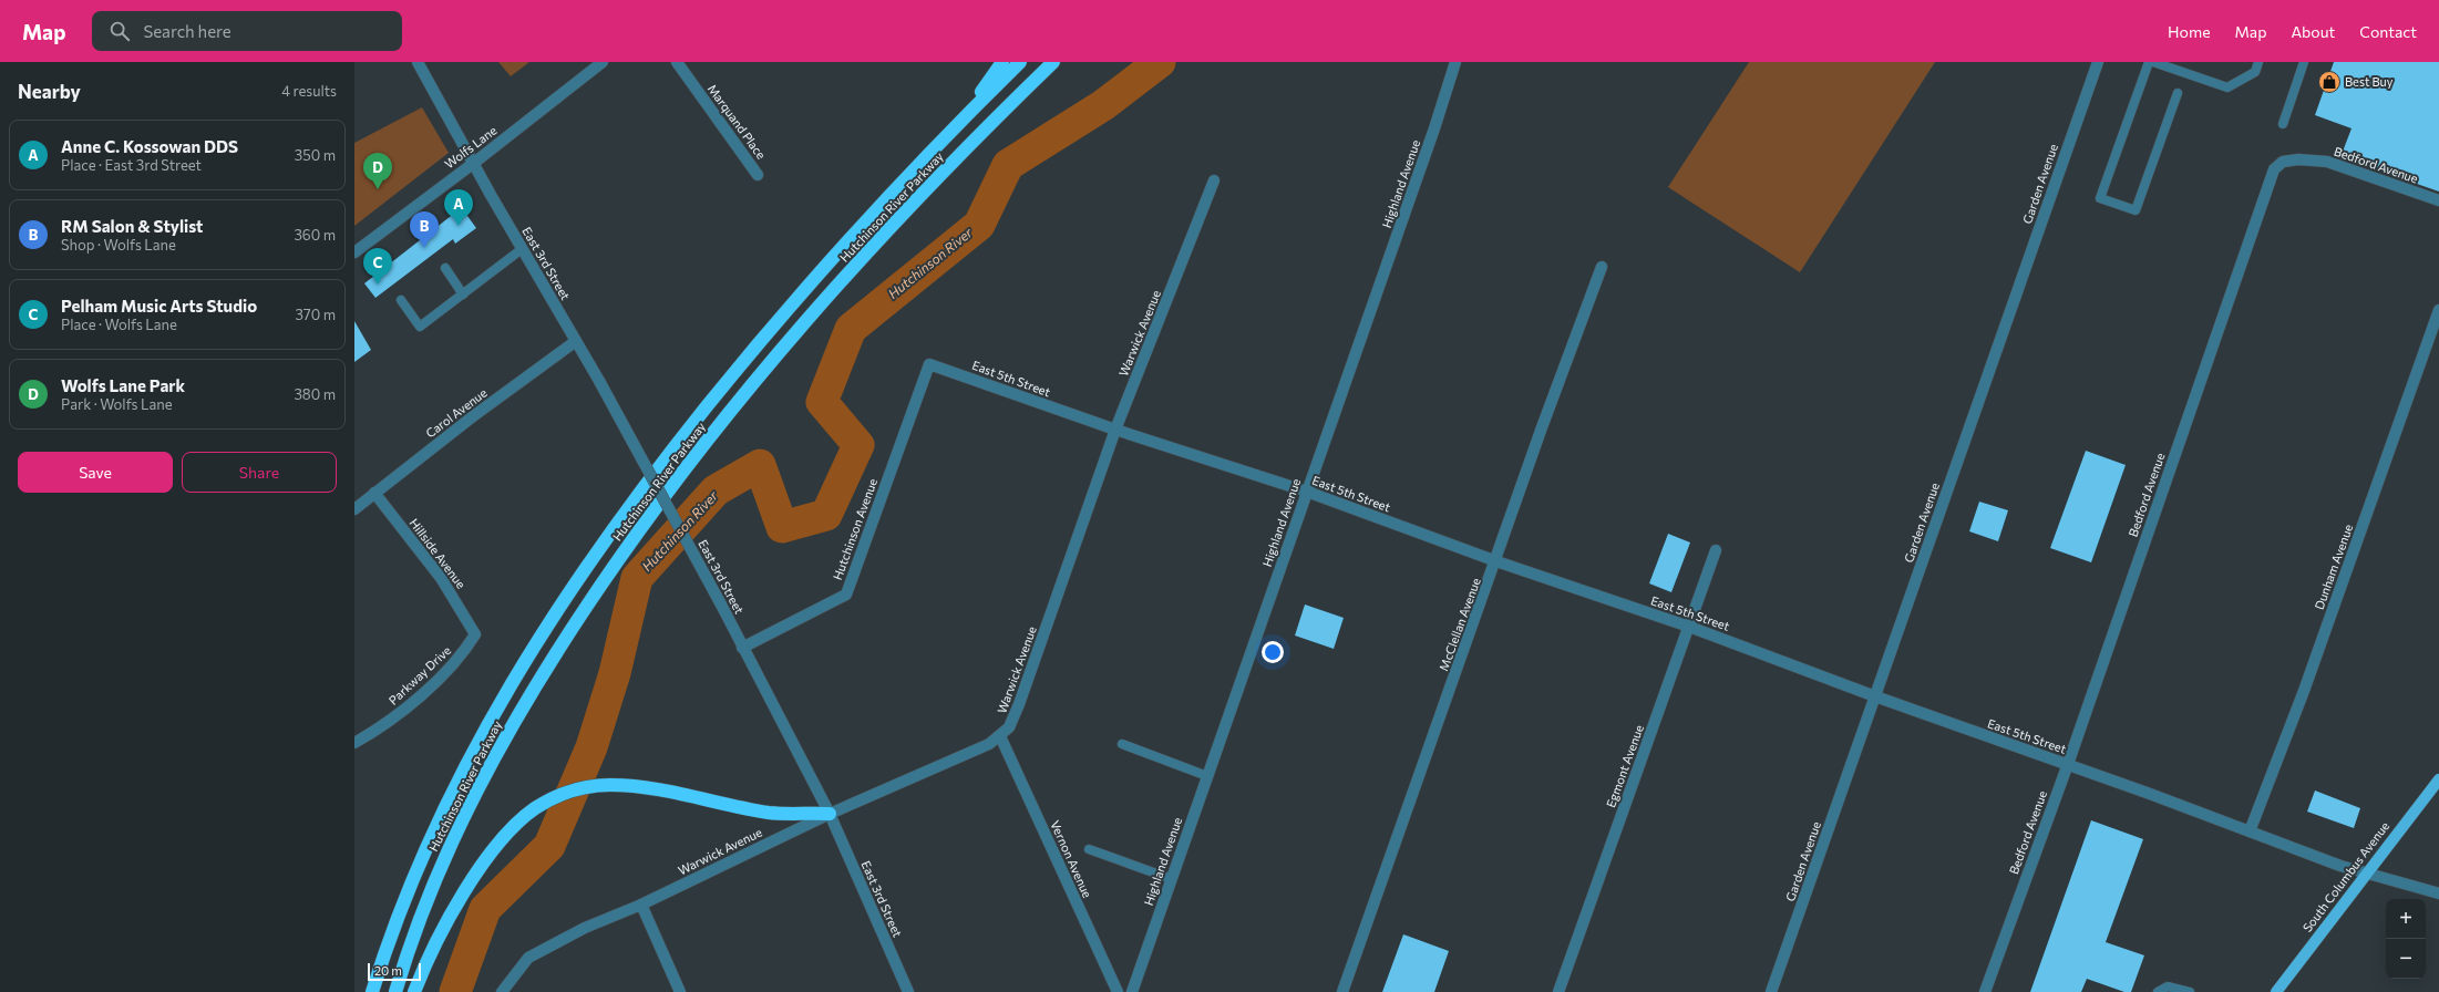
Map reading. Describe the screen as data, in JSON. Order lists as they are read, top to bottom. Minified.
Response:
{"streets":{"highway":["Hutchinson River Parkway"],"main road":["South Columbus Avenue"],"street":["Marquand Place","Wolfs Lane","Bedford Avenue","Highland Avenue","Garden Avenue","East 3rd Street","Warwick Avenue","East 5th Street","Carol Avenue","Hutchinson Avenue","Hillside Avenue","Dunham Avenue","McClellan Avenue","Parkway Drive","Egmont Avenue","Vernon Avenue"]},"crossings":[["Wolfs Lane","East 3rd Street"],["Bedford Avenue","East 5th Street"],["Highland Avenue","East 5th Street"],["Garden Avenue","East 5th Street"],["East 3rd Street","Warwick Avenue"],["East 3rd Street","Carol Avenue"],["East 3rd Street","Hutchinson Avenue"],["Warwick Avenue","East 5th Street"],["Warwick Avenue","Vernon Avenue"],["East 5th Street","Hutchinson Avenue"],["East 5th Street","Dunham Avenue"],["East 5th Street","McClellan Avenue"],["East 5th Street","Egmont Avenue"],["East 5th Street","South Columbus Avenue"],["Carol Avenue","Hillside Avenue"],["Hillside Avenue","Parkway Drive"]],"water":["Hutchinson River"],"places":{"shop":["Best Buy"]},"scale_bar":"20 m","page":{"header":"Map","search":"Search here","nav":["Home","Map","About","Contact"],"heading":["Nearby","4 results"],"list":[{"mark":"A","name":"Anne C. Kossowan DDS","note":"Place · East 3rd Street","value":"350 m"},{"mark":"B","name":"RM Salon & Stylist","note":"Shop · Wolfs Lane","value":"360 m"},{"mark":"C","name":"Pelham Music Arts Studio","note":"Place · Wolfs Lane","value":"370 m"},{"mark":"D","name":"Wolfs Lane Park","note":"Park · Wolfs Lane","value":"380 m"}],"pins":["D","A","B","C"],"buttons":["Save","Share"],"map_buttons":["+","−"],"scale":"20 m"}}
